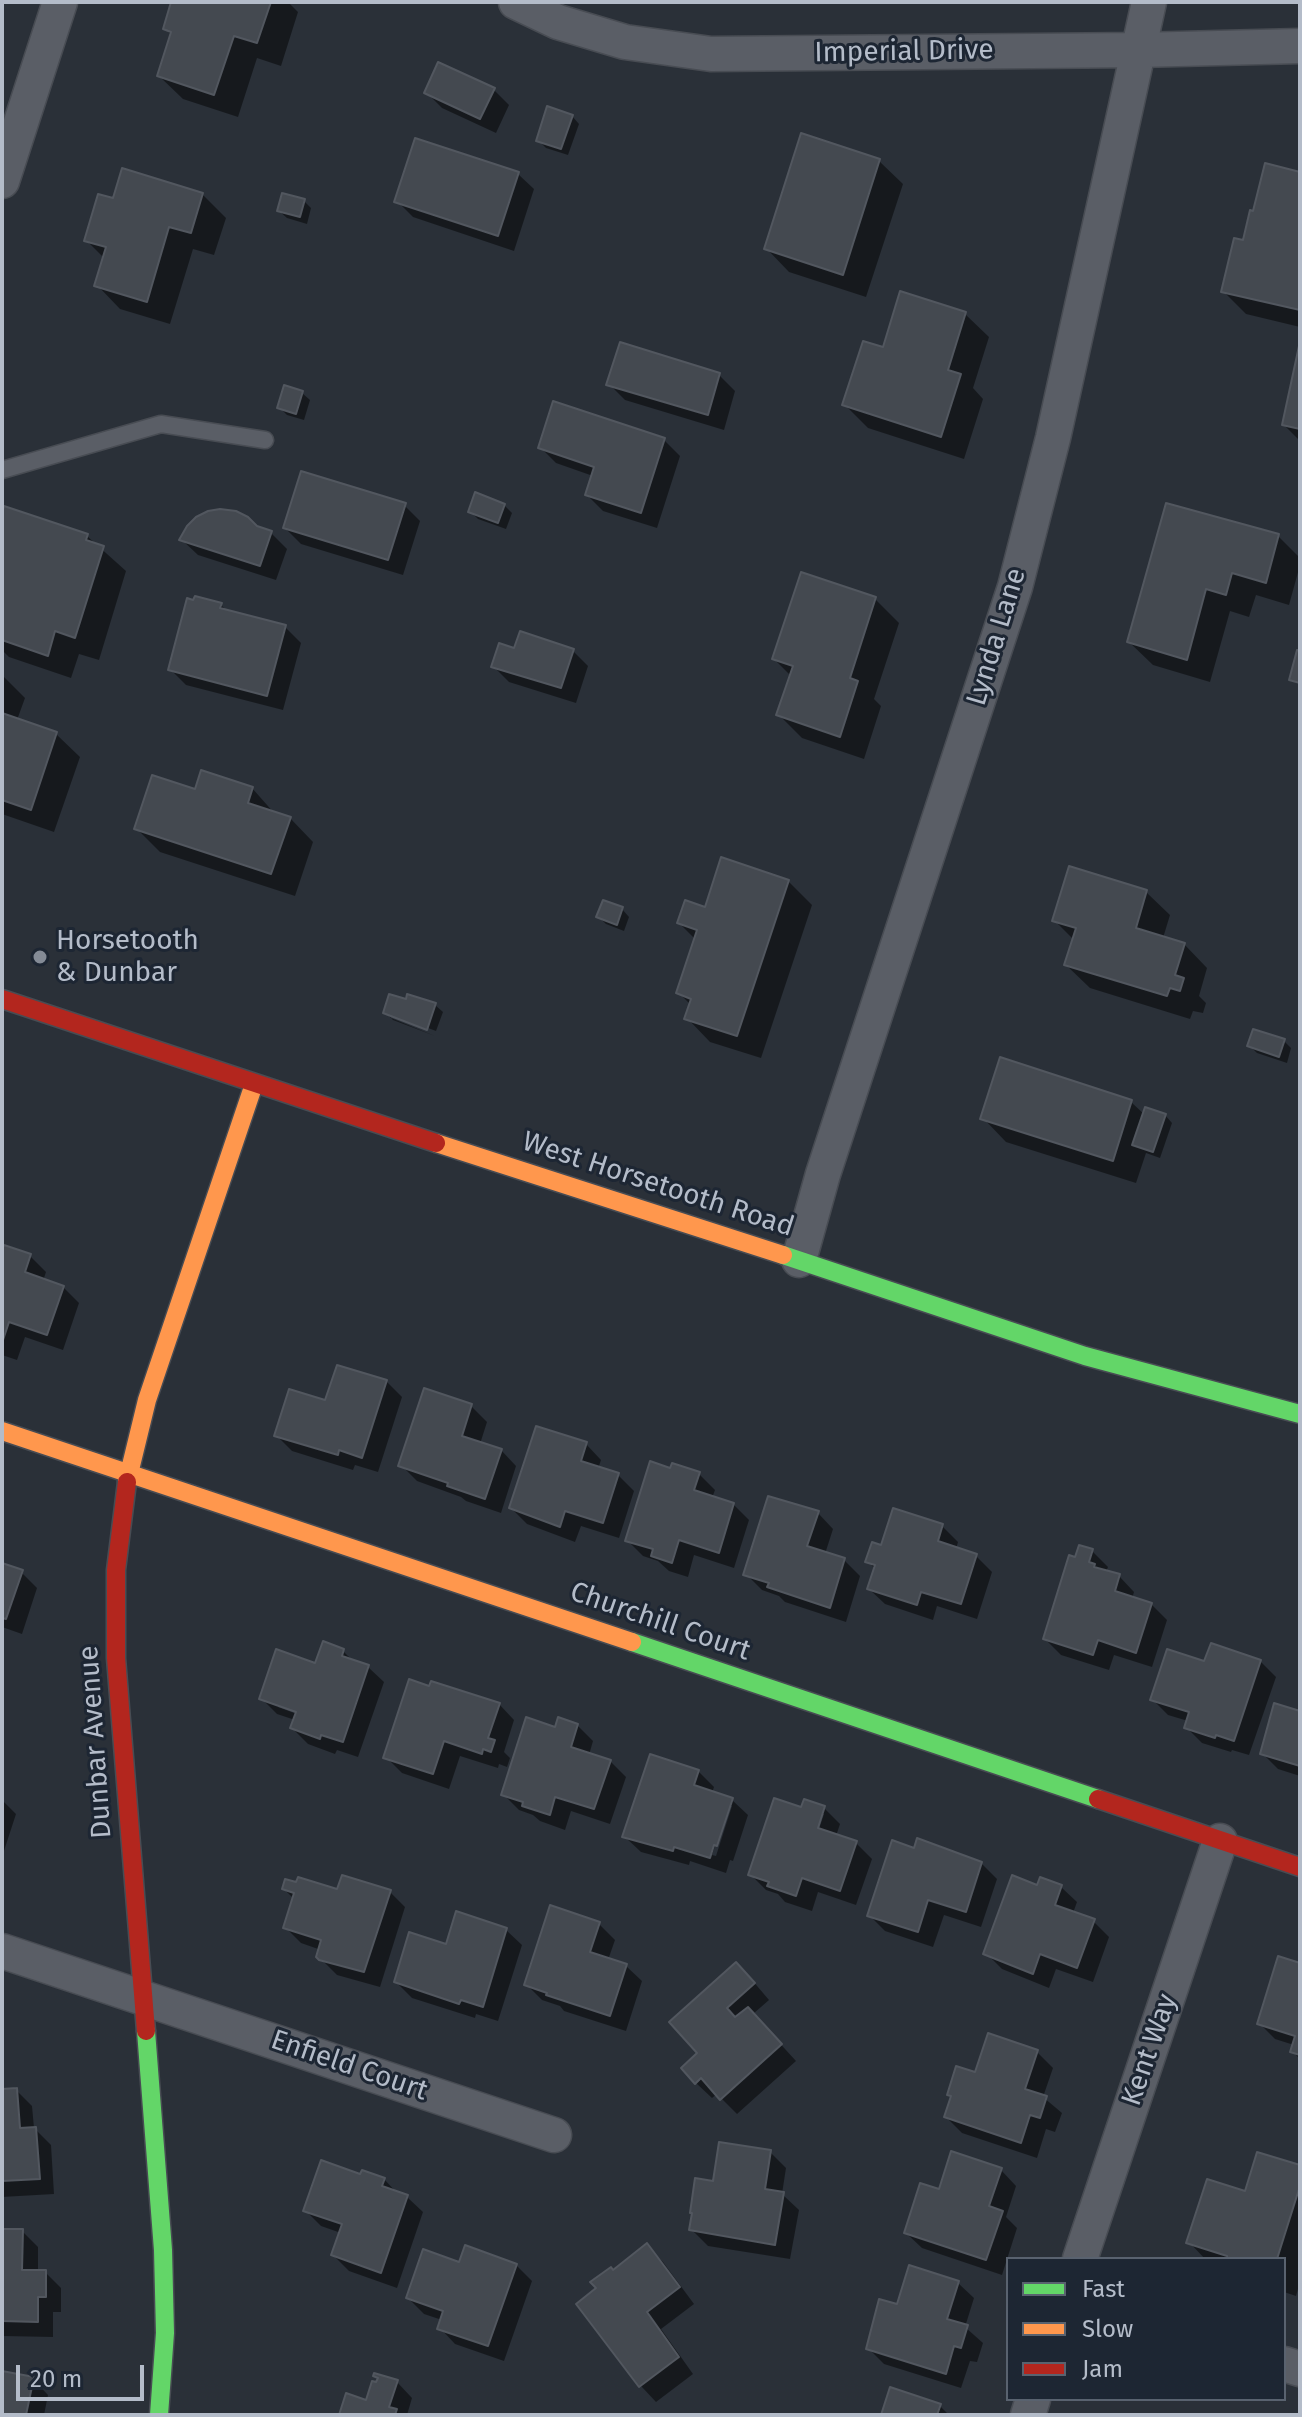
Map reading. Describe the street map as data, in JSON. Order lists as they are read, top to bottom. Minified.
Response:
{"streets":{"street":["Imperial Drive","Lynda Lane","West Horsetooth Road","Churchill Court","Dunbar Avenue","Kent Way","Enfield Court"]},"crossings":[["Imperial Drive","Lynda Lane"],["Lynda Lane","West Horsetooth Road"],["West Horsetooth Road","Dunbar Avenue"],["Churchill Court","Dunbar Avenue"],["Churchill Court","Kent Way"],["Dunbar Avenue","Enfield Court"]],"places":["Horsetooth & Dunbar"],"legend":["Fast","Slow","Jam"],"scale_bar":"20 m"}
